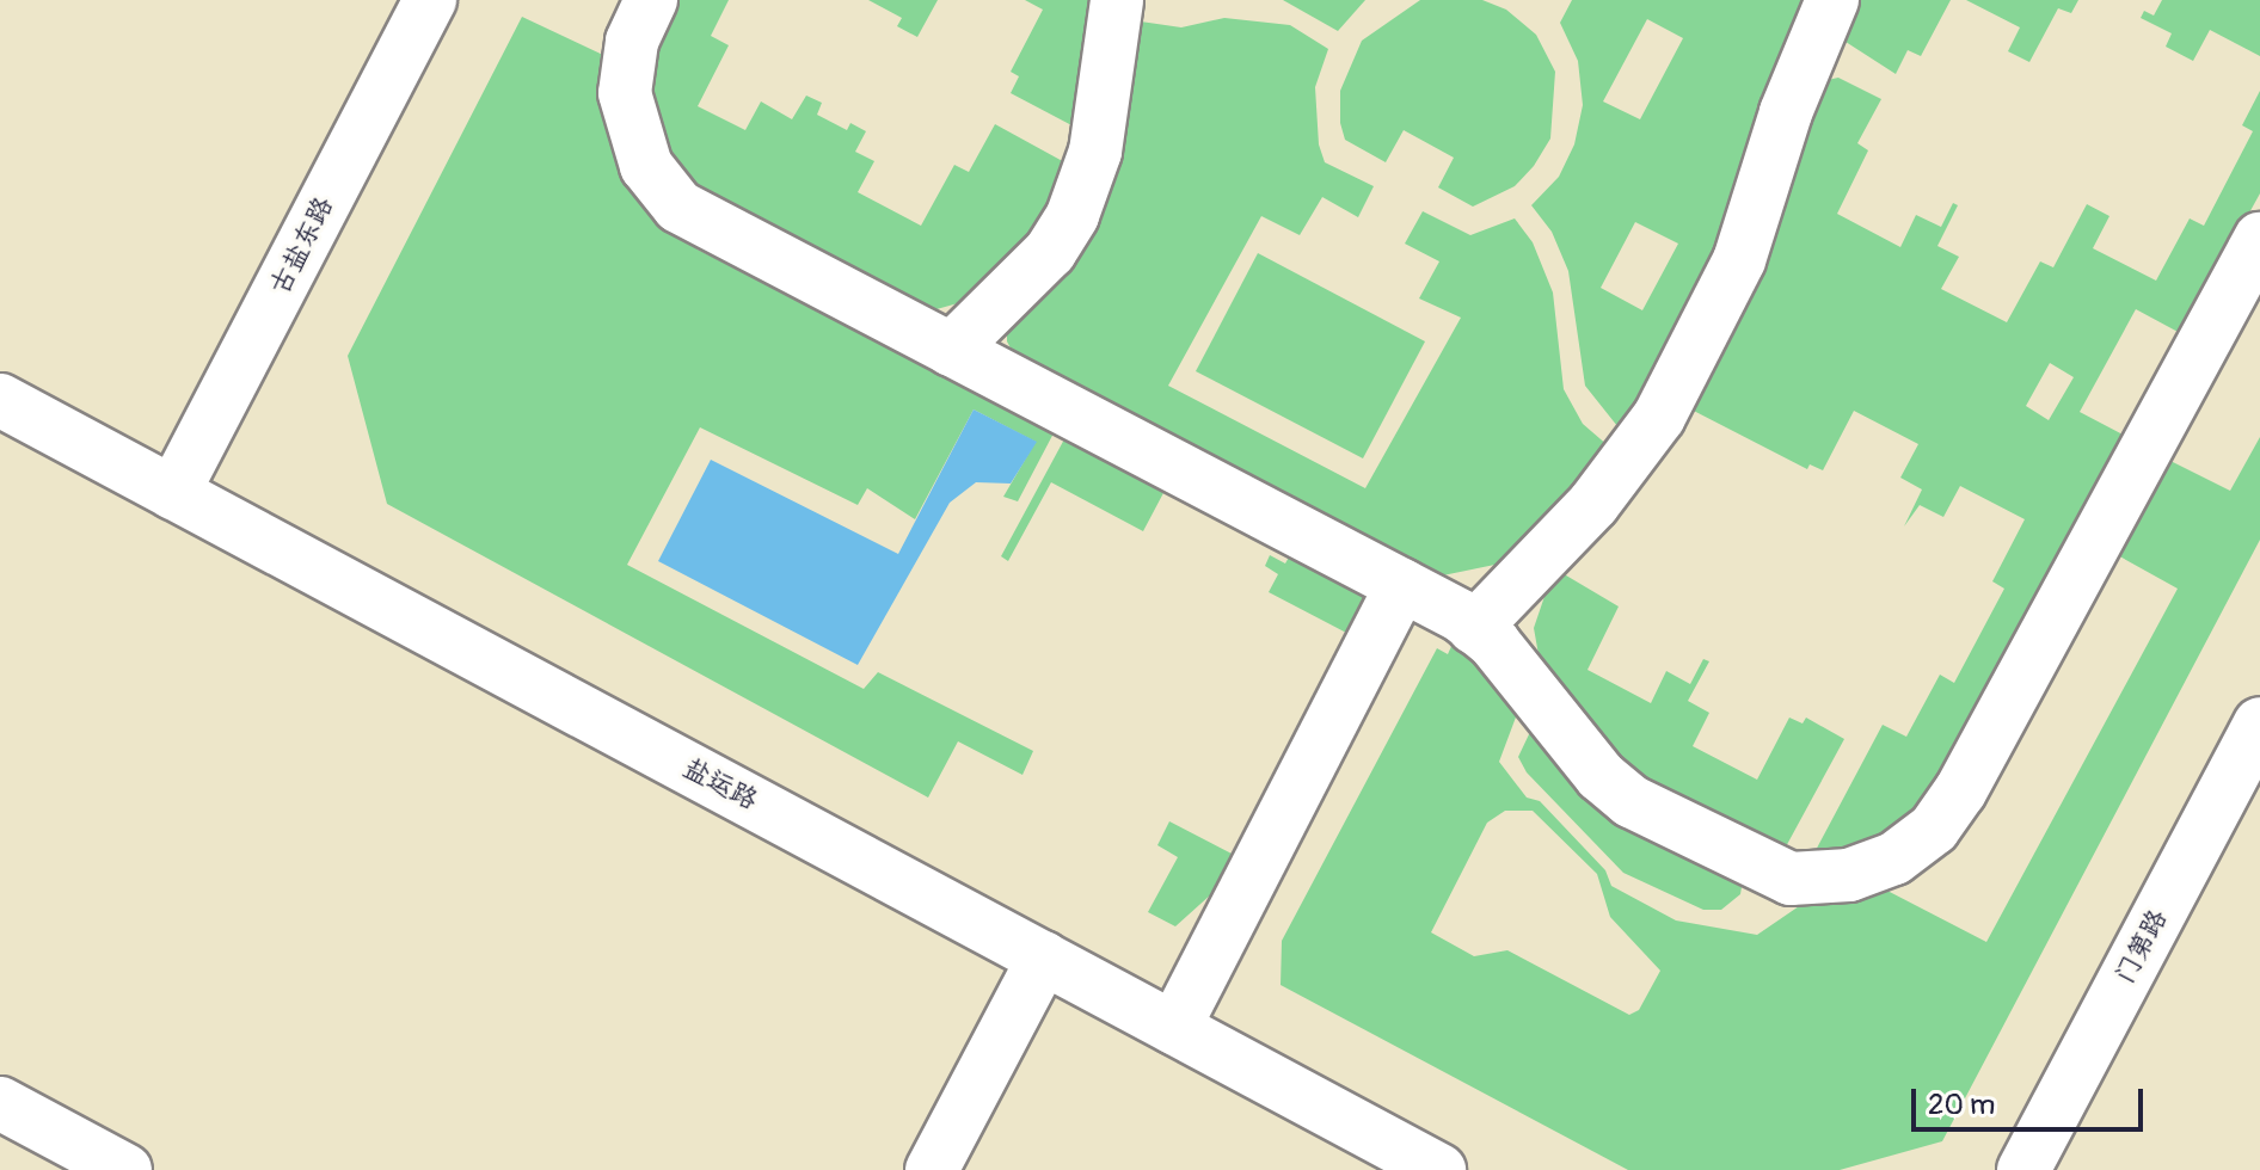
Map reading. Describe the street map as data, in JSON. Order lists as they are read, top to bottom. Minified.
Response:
{"streets":{"street":["古盐东路","盐运路","门第路"]},"crossings":[["古盐东路","盐运路"]],"scale_bar":"20 m"}
